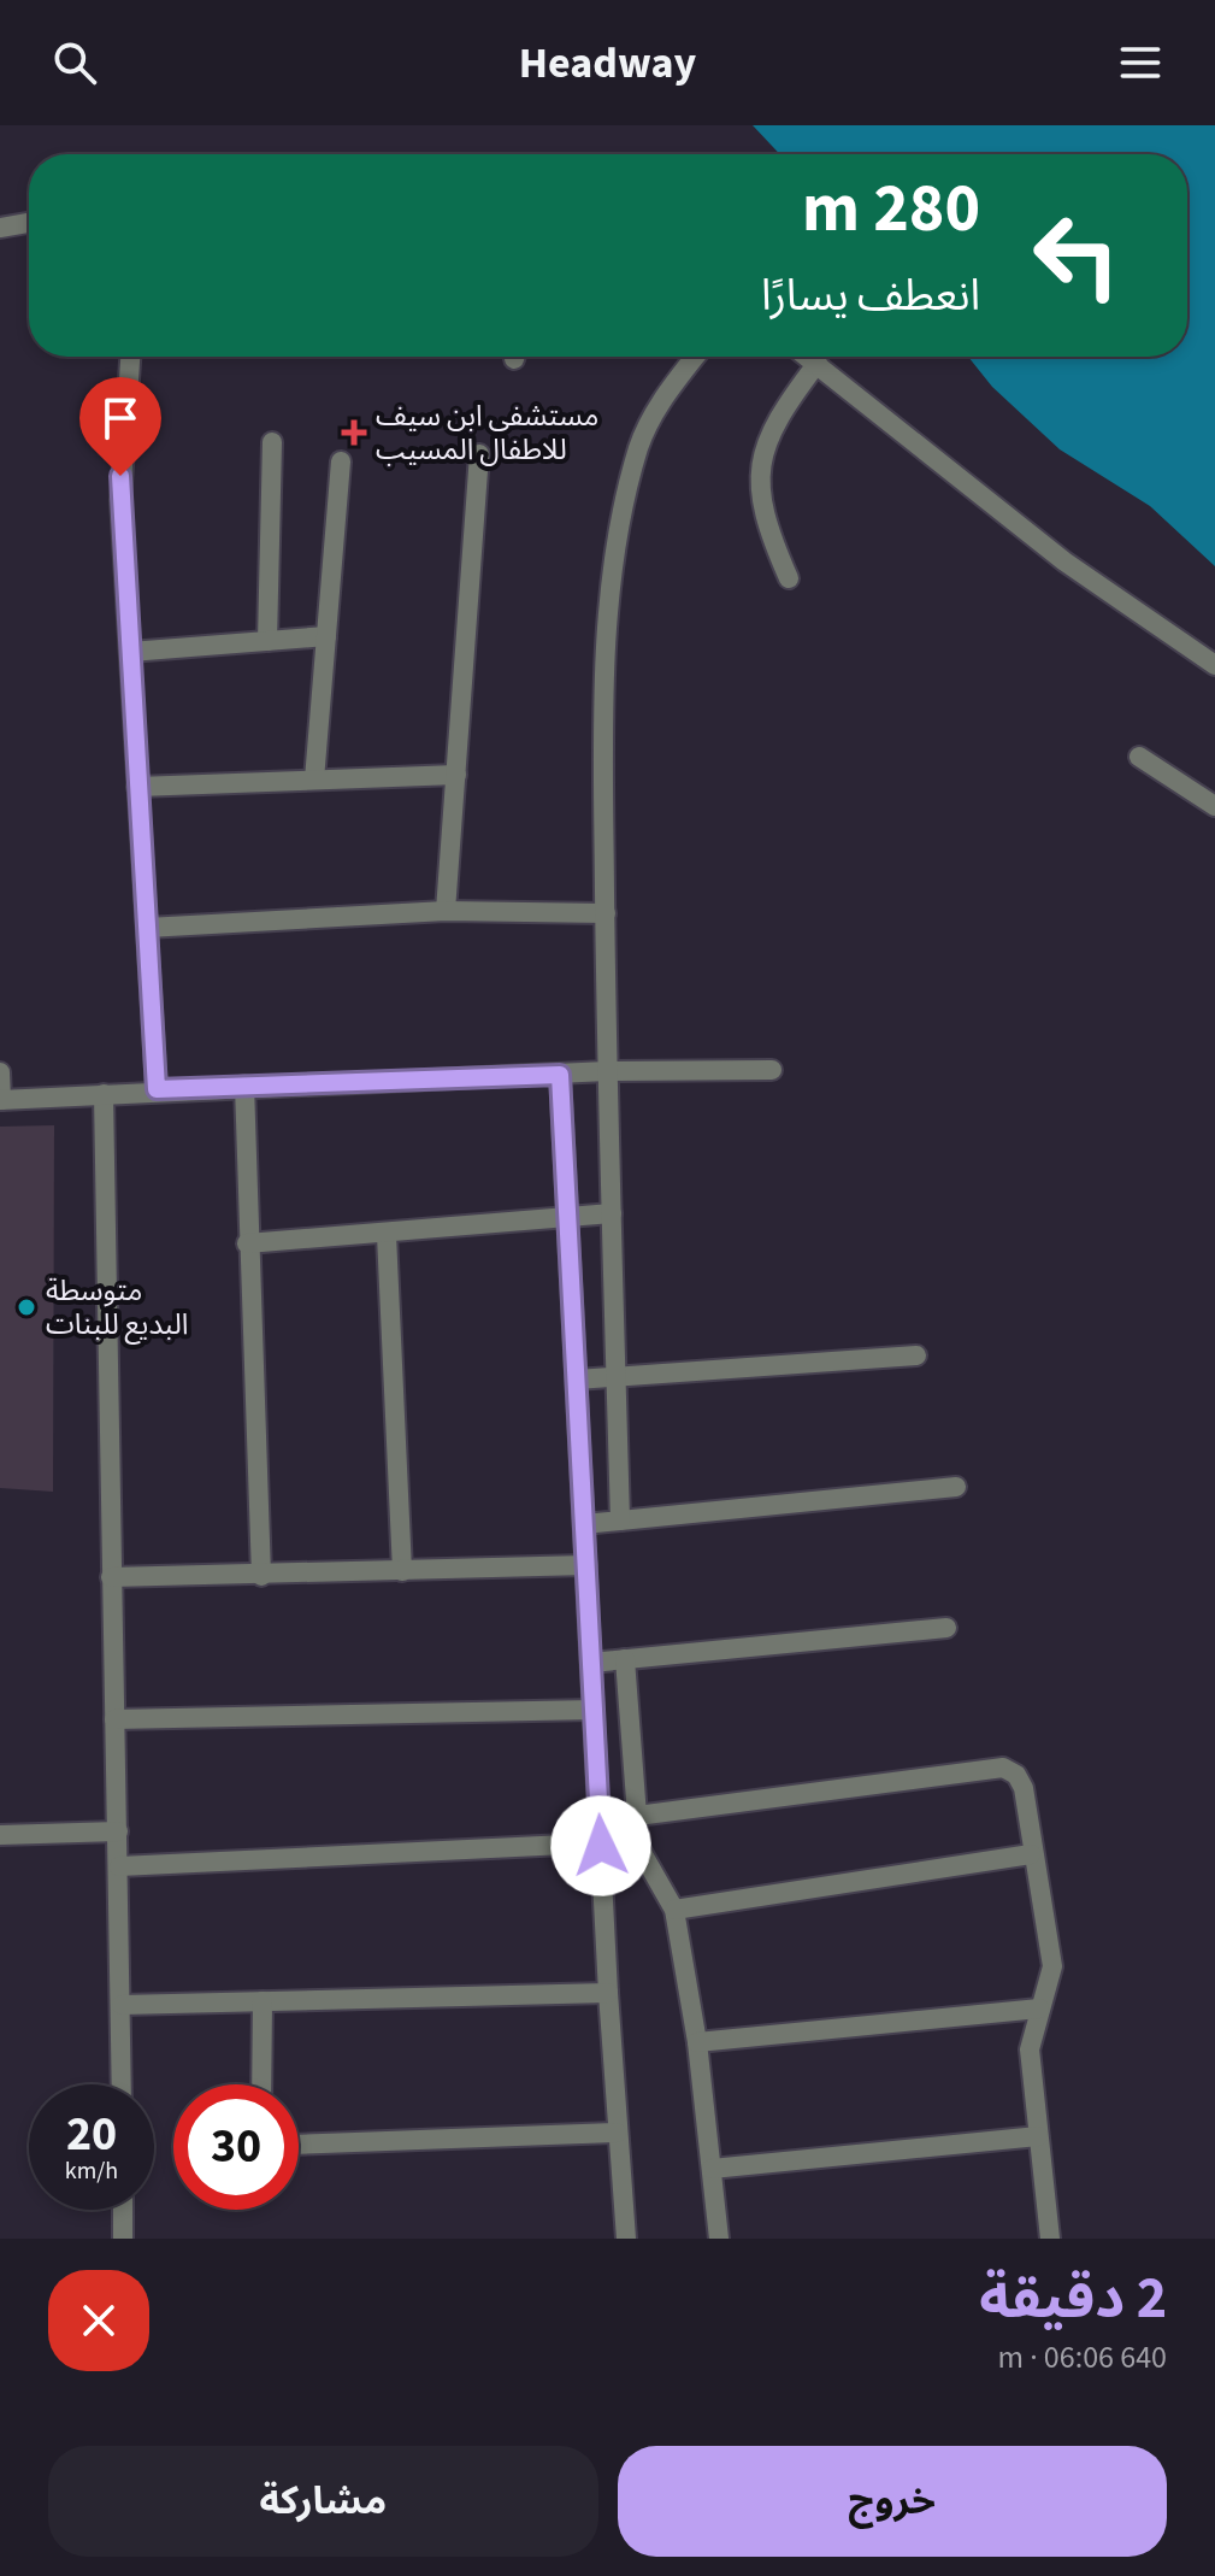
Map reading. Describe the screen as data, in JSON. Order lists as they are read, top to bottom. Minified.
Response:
{"places":{"health":["مستشفى ابن سيف للاطفال المسيب"],"other":["متوسطة البديع للبنات"]},"page":{"header":"Headway","turn":["280 m","انعطف يسارًا"],"speed":"20 km/h","limit":"30","heading":["2 دقيقة","640 m · 06:06"],"buttons":["خروج","مشاركة"]}}
